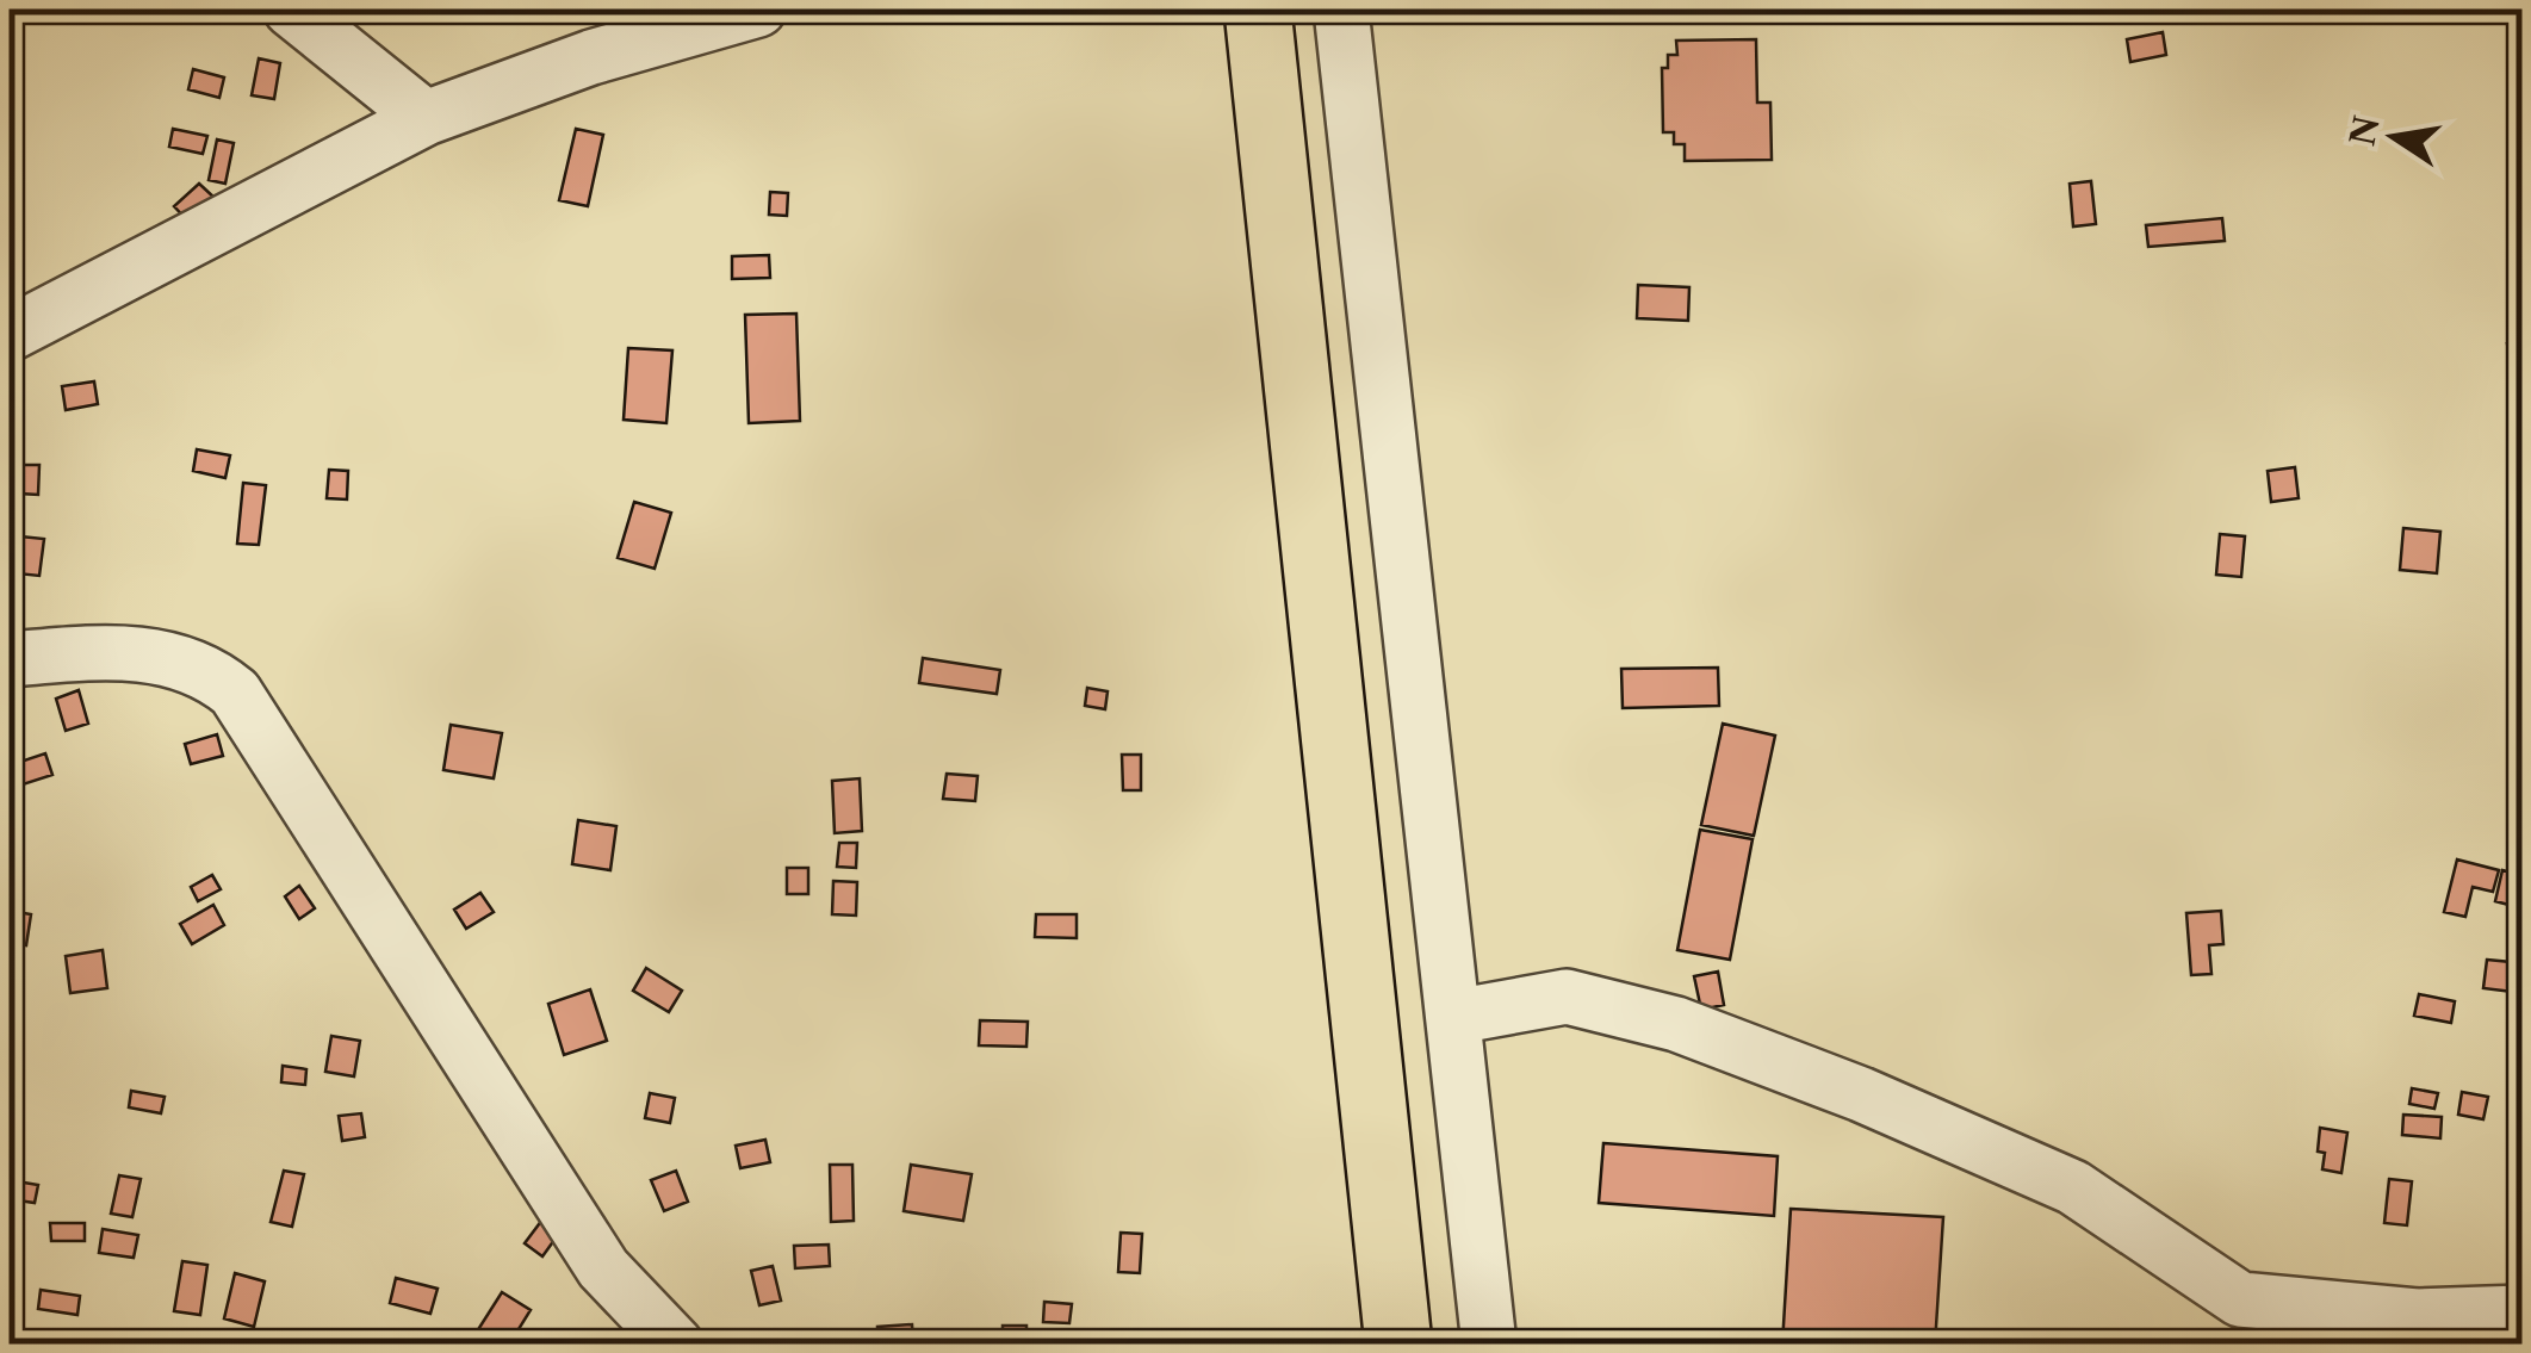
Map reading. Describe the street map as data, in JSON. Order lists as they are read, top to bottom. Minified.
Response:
{"north":"left"}
